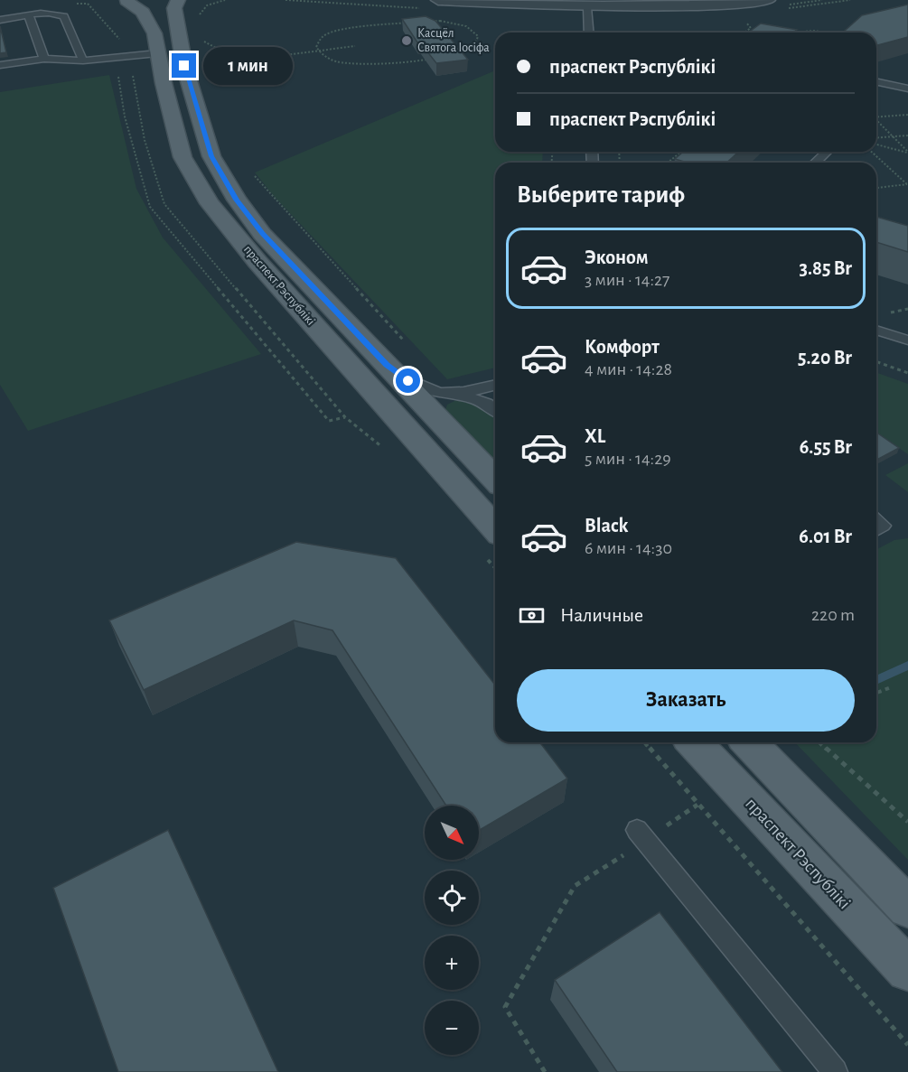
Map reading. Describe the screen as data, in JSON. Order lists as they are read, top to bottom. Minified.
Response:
{"streets":{"main road":["праспект Рэспублікі"]},"places":["Касцёл Святога Іосіфа"],"north":"bottom right","page":{"banner":["праспект Рэспублікі","праспект Рэспублікі"],"bubble":"1 мин","heading":"Выберите тариф","list":[{"name":"Эконом","note":"3 мин · 14:27","value":"3.85 Br"},{"name":"Комфорт","note":"4 мин · 14:28","value":"5.20 Br"},{"name":"XL","note":"5 мин · 14:29","value":"6.55 Br"},{"name":"Black","note":"6 мин · 14:30","value":"6.01 Br"}],"pay":["Наличные","220 m"],"buttons":"Заказать","map_buttons":["+","−"]}}
